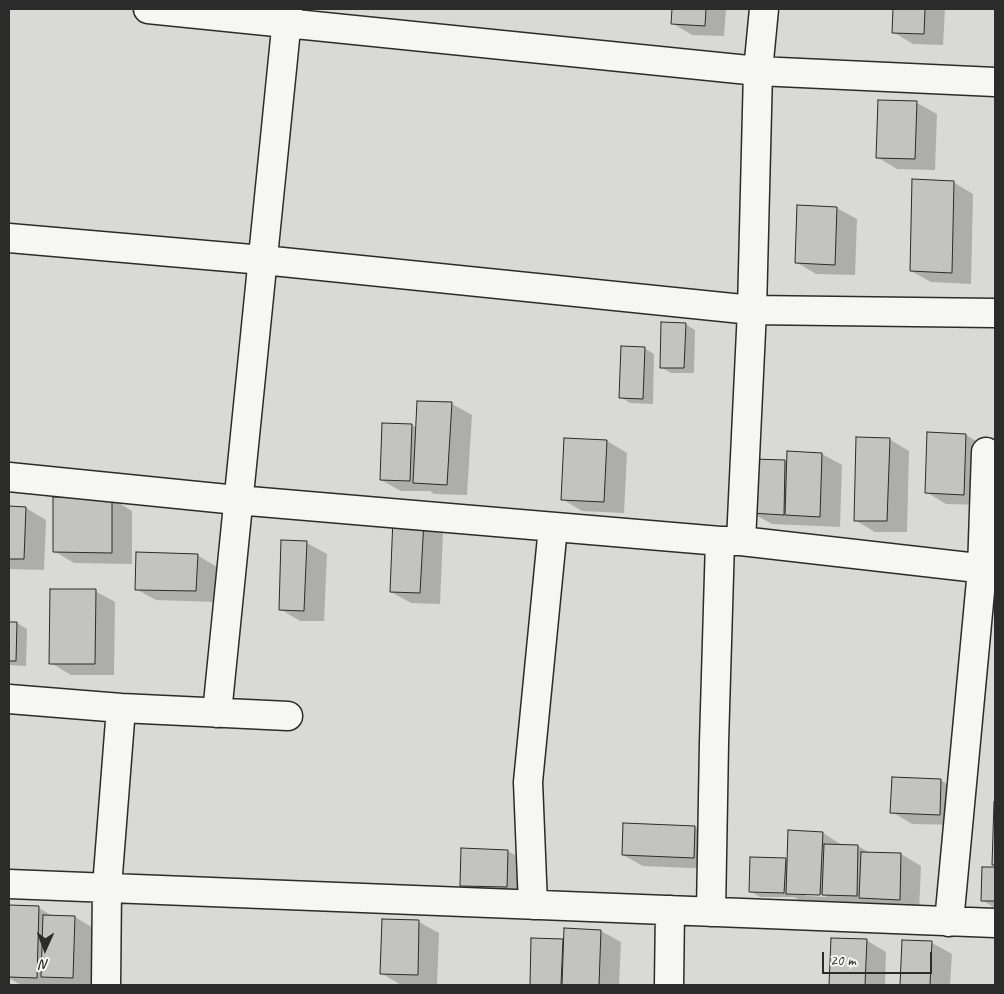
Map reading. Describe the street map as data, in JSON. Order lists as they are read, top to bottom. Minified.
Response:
{"scale_bar":"20 m","north":"bottom"}
